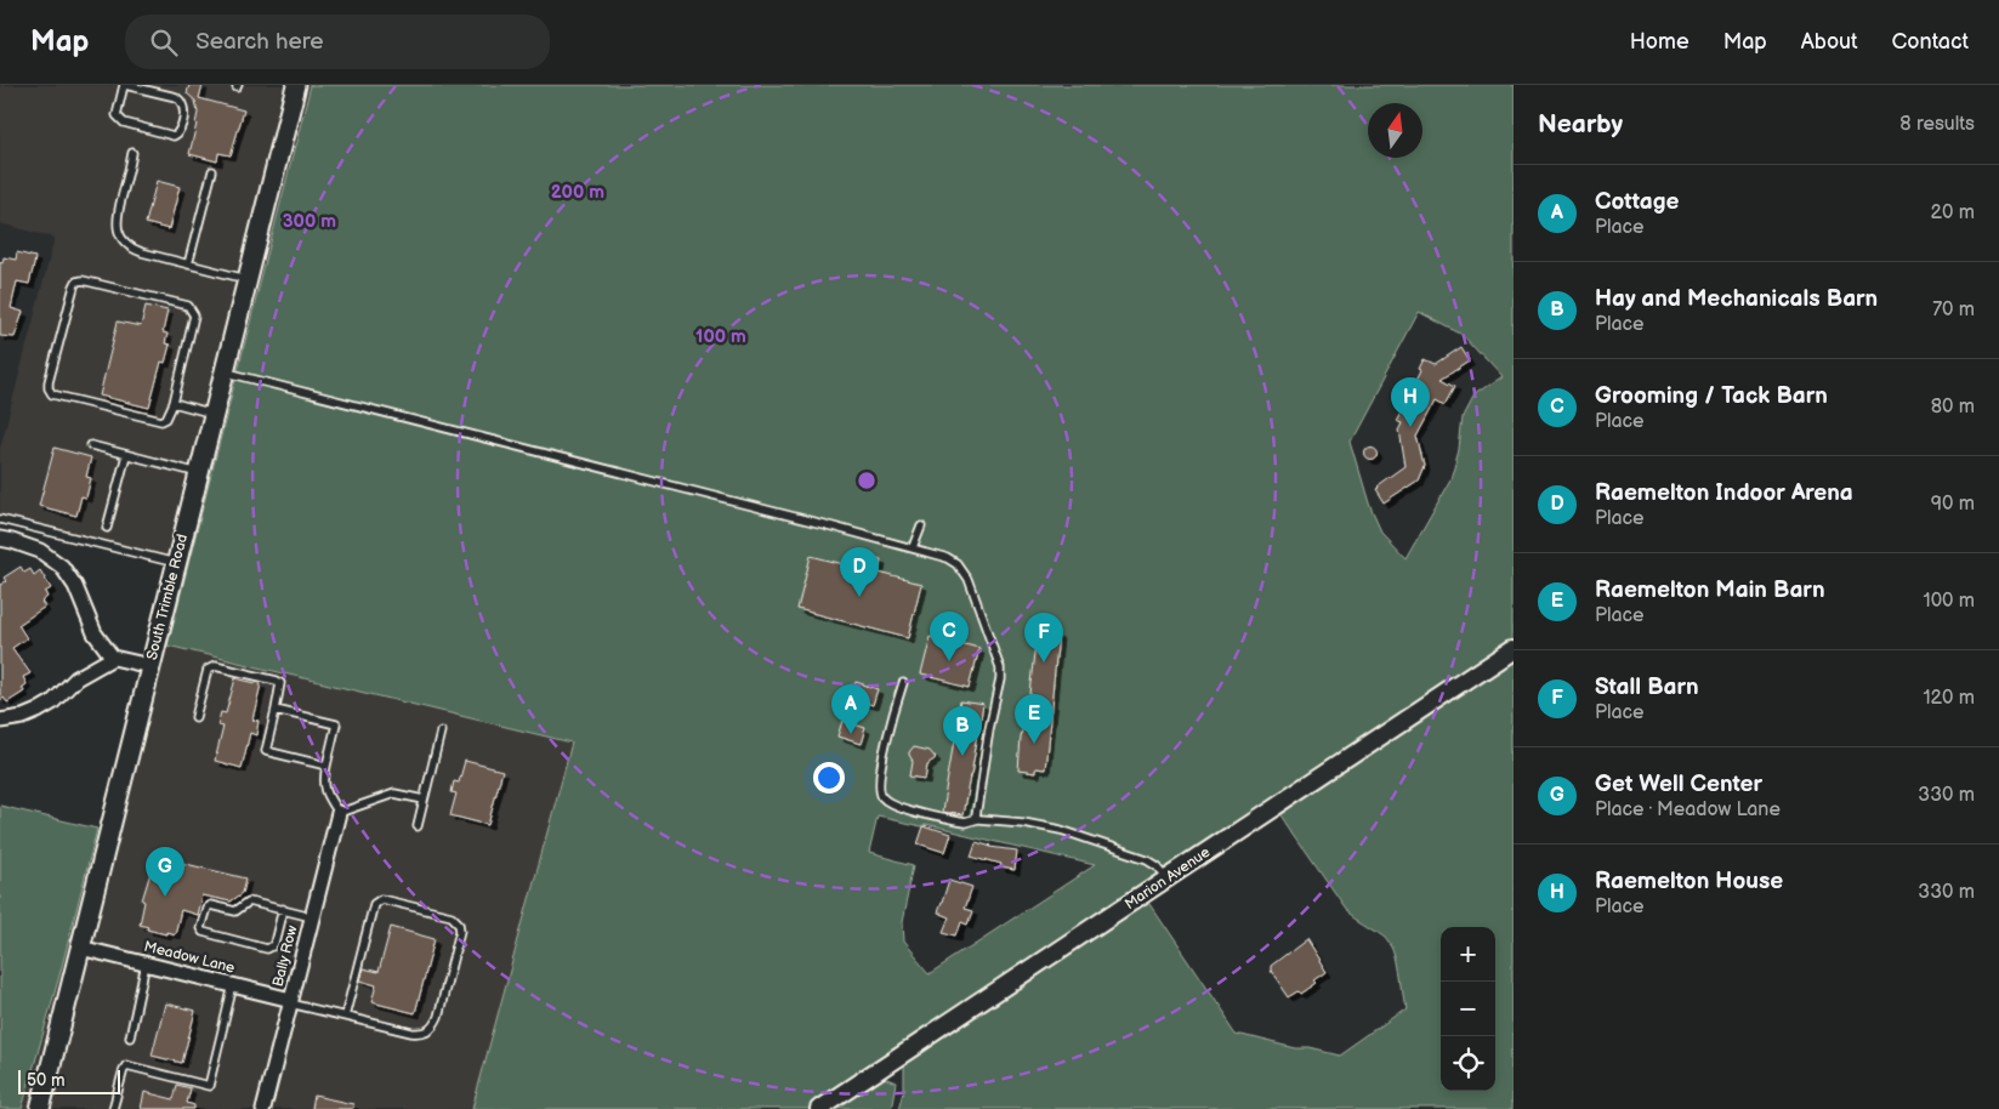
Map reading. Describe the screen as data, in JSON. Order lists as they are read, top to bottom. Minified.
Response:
{"streets":{"main road":["South Trimble Road"],"street":["Marion Avenue","Bally Row","Meadow Lane"]},"crossings":[["South Trimble Road","Meadow Lane"],["Bally Row","Meadow Lane"]],"scale_bar":"50 m","north":"top","page":{"header":"Map","search":"Search here","nav":["Home","Map","About","Contact"],"heading":["Nearby","8 results"],"list":[{"mark":"A","name":"Cottage","note":"Place","value":"20 m"},{"mark":"B","name":"Hay and Mechanicals Barn","note":"Place","value":"70 m"},{"mark":"C","name":"Grooming / Tack Barn","note":"Place","value":"80 m"},{"mark":"D","name":"Raemelton Indoor Arena","note":"Place","value":"90 m"},{"mark":"E","name":"Raemelton Main Barn","note":"Place","value":"100 m"},{"mark":"F","name":"Stall Barn","note":"Place","value":"120 m"},{"mark":"G","name":"Get Well Center","note":"Place · Meadow Lane","value":"330 m"},{"mark":"H","name":"Raemelton House","note":"Place","value":"330 m"}],"pins":["H","D","C","F","A","E","B","G"],"map_buttons":["+","−"],"scale":"50 m"},"rings":["200 m","300 m","100 m"]}
